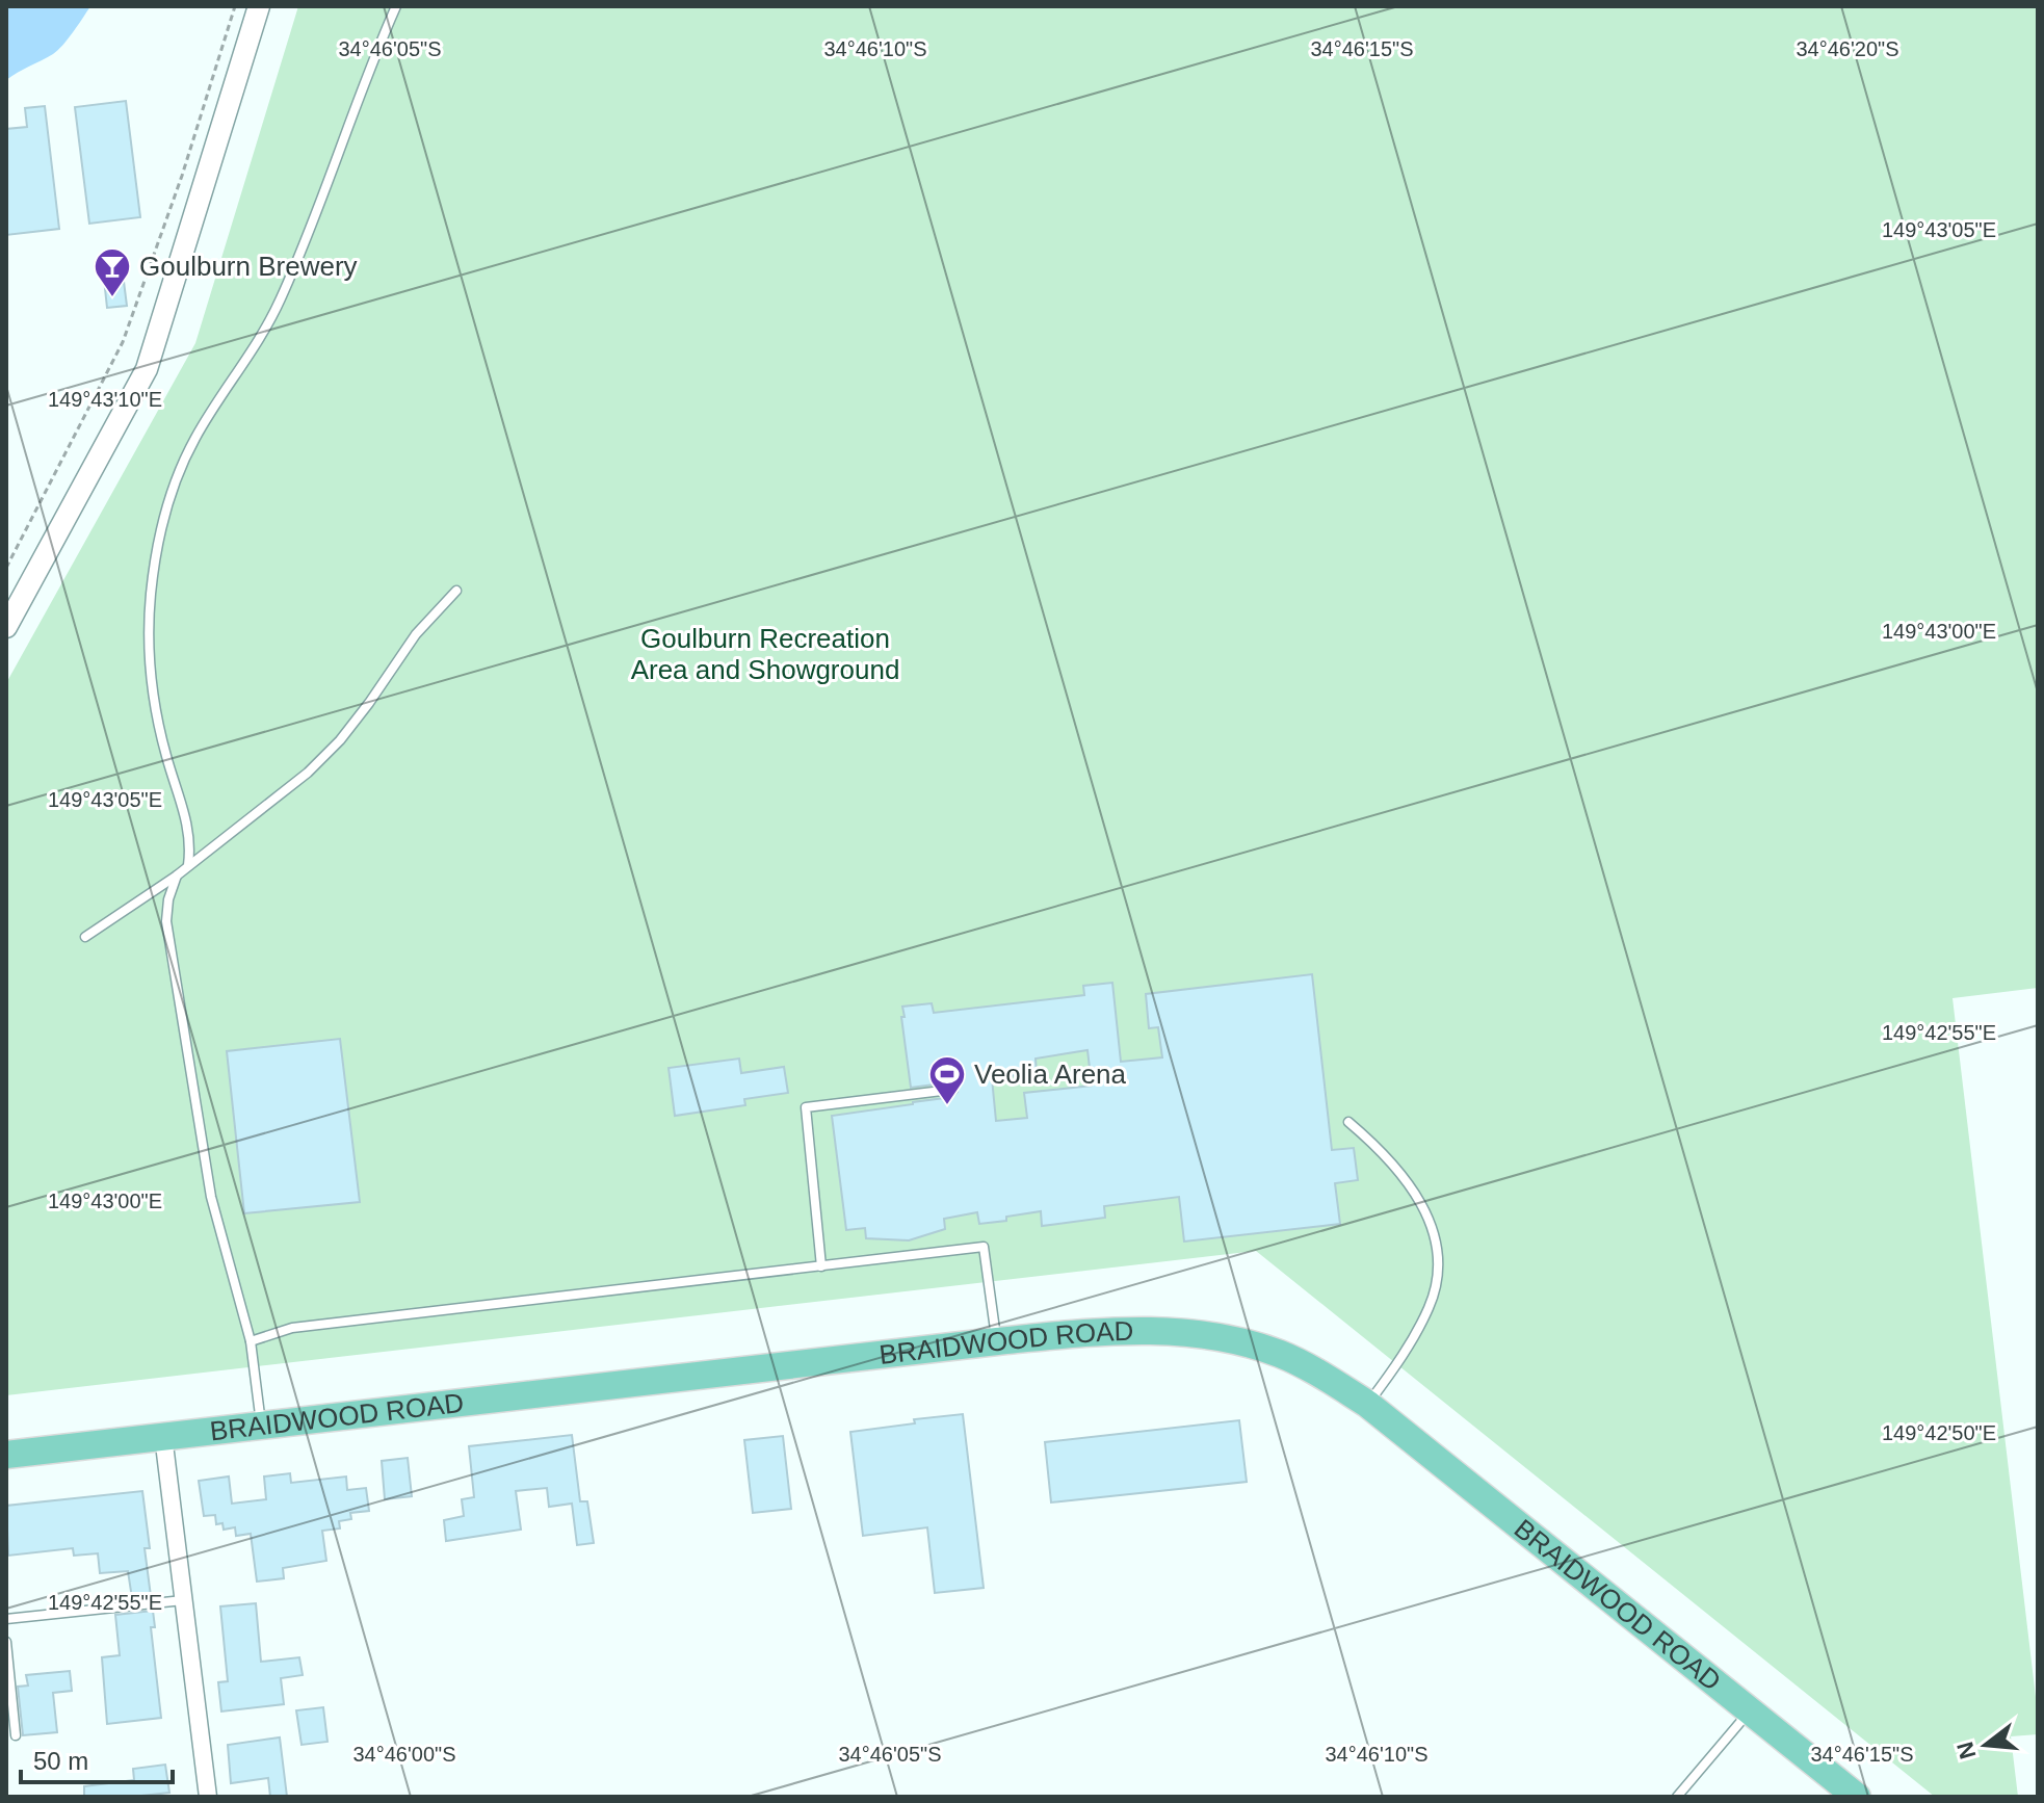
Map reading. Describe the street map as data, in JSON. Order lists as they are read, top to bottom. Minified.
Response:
{"streets":{"main road":["BRAIDWOOD ROAD"]},"parks":["Goulburn Recreation Area and Showground"],"places":{"bar":["Goulburn Brewery"],"sports":["Veolia Arena"]},"scale_bar":"50 m","north":"left","coordinates":["34°46'05\"S","34°46'10\"S","34°46'15\"S","34°46'20\"S","149°43'05\"E","149°43'10\"E","149°43'00\"E","149°42'55\"E","149°42'50\"E","34°46'00\"S"]}
